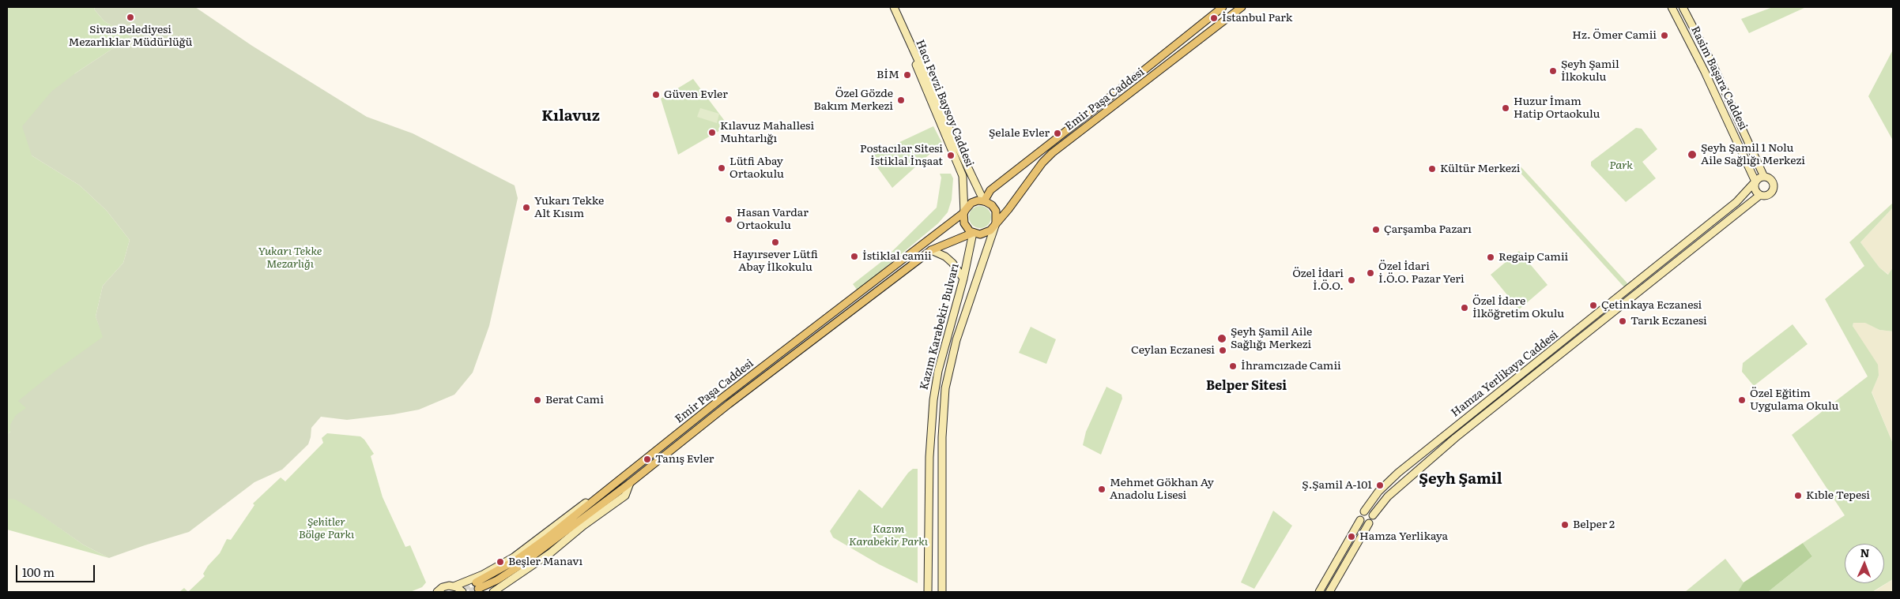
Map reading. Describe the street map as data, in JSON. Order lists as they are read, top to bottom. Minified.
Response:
{"streets":{"main road":["Emir Paşa Caddesi"],"street":["Rasim Başara Caddesi","Hacı Fevzi Baysoy Caddesi","Kazım Karabekir Bulvarı","Hamza Yerlikaya Caddesi"]},"crossings":[["Rasim Başara Caddesi","Hamza Yerlikaya Caddesi"],["Emir Paşa Caddesi","Hacı Fevzi Baysoy Caddesi"],["Emir Paşa Caddesi","Kazım Karabekir Bulvarı"],["Hacı Fevzi Baysoy Caddesi","Kazım Karabekir Bulvarı"]],"districts":["Kılavuz","Belper Sitesi","Şeyh Şamil"],"parks":["Park","Yukarı Tekke Mezarlığı","Şehitler Bölge Parkı","Kazım Karabekir Parkı"],"places":["Sivas Belediyesi Mezarlıklar Müdürlüğü","İstanbul Park","Hz. Ömer Camii","Şeyh Şamil İlkokulu","BİM","Güven Evler","Özel Gözde Bakım Merkezi","Huzur İmam Hatip Ortaokulu","Kılavuz Mahallesi Muhtarlığı","Şelale Evler","Şeyh Şamil 1 Nolu Aile Sağlığı Merkezi","Postacılar Sitesi İstiklal İnşaat","Lütfi Abay Ortaokulu","Kültür Merkezi","Yukarı Tekke Alt Kısım","Hasan Vardar Ortaokulu","Çarşamba Pazarı","Hayırsever Lütfi Abay İlkokulu","İstiklal camii","Regaip Camii","Özel İdari İ.Ö.O. Pazar Yeri","Özel İdari İ.Ö.O.","Çetinkaya Eczanesi","Özel İdare İlköğretim Okulu","Tarık Eczanesi","Şeyh Şamil Aile Sağlığı Merkezi","Ceylan Eczanesi","İhramcızade Camii","Berat Cami","Özel Eğitim Uygulama Okulu","Tanış Evler","Ş.Şamil A-101","Mehmet Gökhan Ay Anadolu Lisesi","Kıble Tepesi","Belper 2","Hamza Yerlikaya","Beşler Manavı"],"scale_bar":"100 m","north":"top"}
